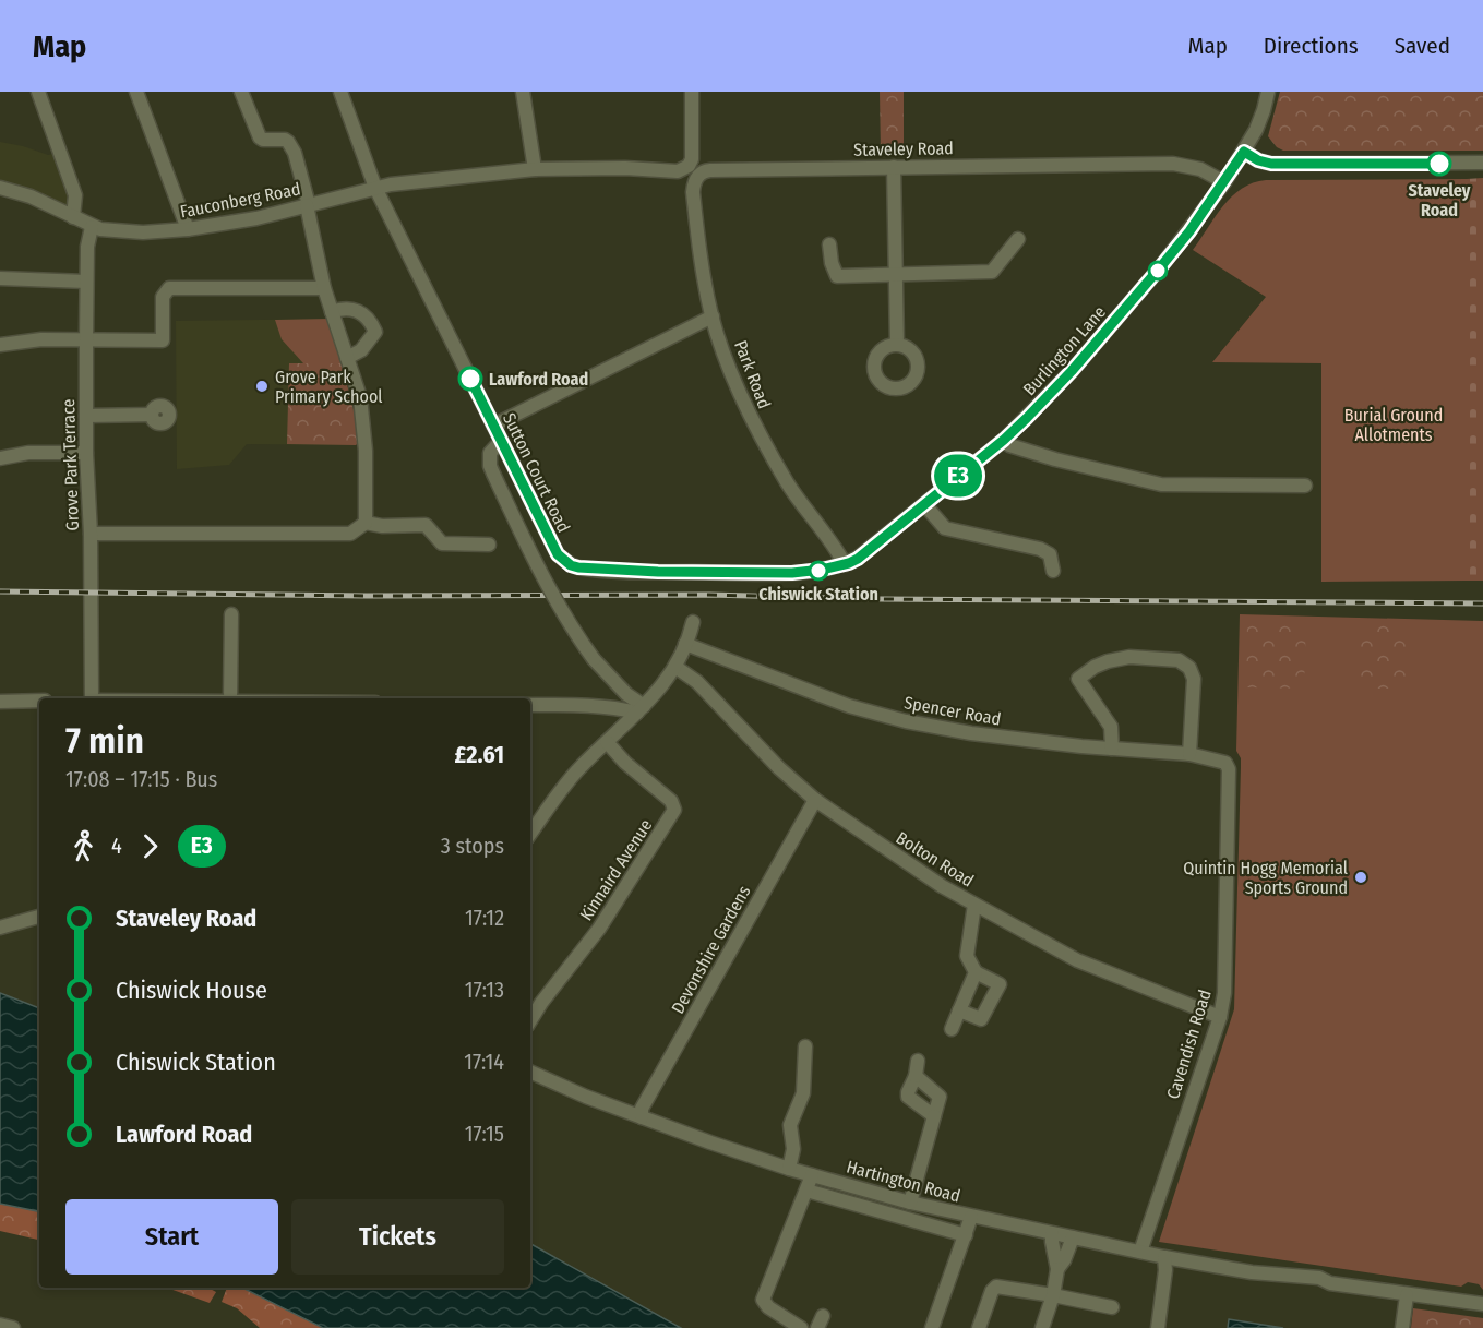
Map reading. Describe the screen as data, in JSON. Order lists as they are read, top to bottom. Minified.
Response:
{"streets":{"street":["Staveley Road","Fauconberg Road","Burlington Lane","Park Road","Grove Park Terrace","Sutton Court Road","Spencer Road","Bolton Road","Kinnaird Avenue","Devonshire Gardens","Cavendish Road","Hartington Road"]},"crossings":[["Staveley Road","Fauconberg Road"],["Staveley Road","Burlington Lane"],["Staveley Road","Park Road"],["Staveley Road","Sutton Court Road"],["Fauconberg Road","Grove Park Terrace"],["Fauconberg Road","Sutton Court Road"],["Burlington Lane","Park Road"],["Burlington Lane","Sutton Court Road"],["Spencer Road","Cavendish Road"],["Bolton Road","Devonshire Gardens"],["Bolton Road","Cavendish Road"],["Devonshire Gardens","Hartington Road"],["Cavendish Road","Hartington Road"]],"parks":["Burial Ground Allotments"],"places":["Staveley Road","Lawford Road","Grove Park Primary School","Chiswick Station","Quintin Hogg Memorial Sports Ground"],"lines":["bus line E3"],"page":{"header":"Map","nav":["Map","Directions","Saved"],"on_map":"E3","heading":["7 min","17:08 – 17:15 · Bus","£2.61"],"legs":["4","E3","3 stops"],"list":[{"name":"Staveley Road","value":"17:12"},{"name":"Chiswick House","value":"17:13"},{"name":"Chiswick Station","value":"17:14"},{"name":"Lawford Road","value":"17:15"}],"buttons":["Start","Tickets"]}}
